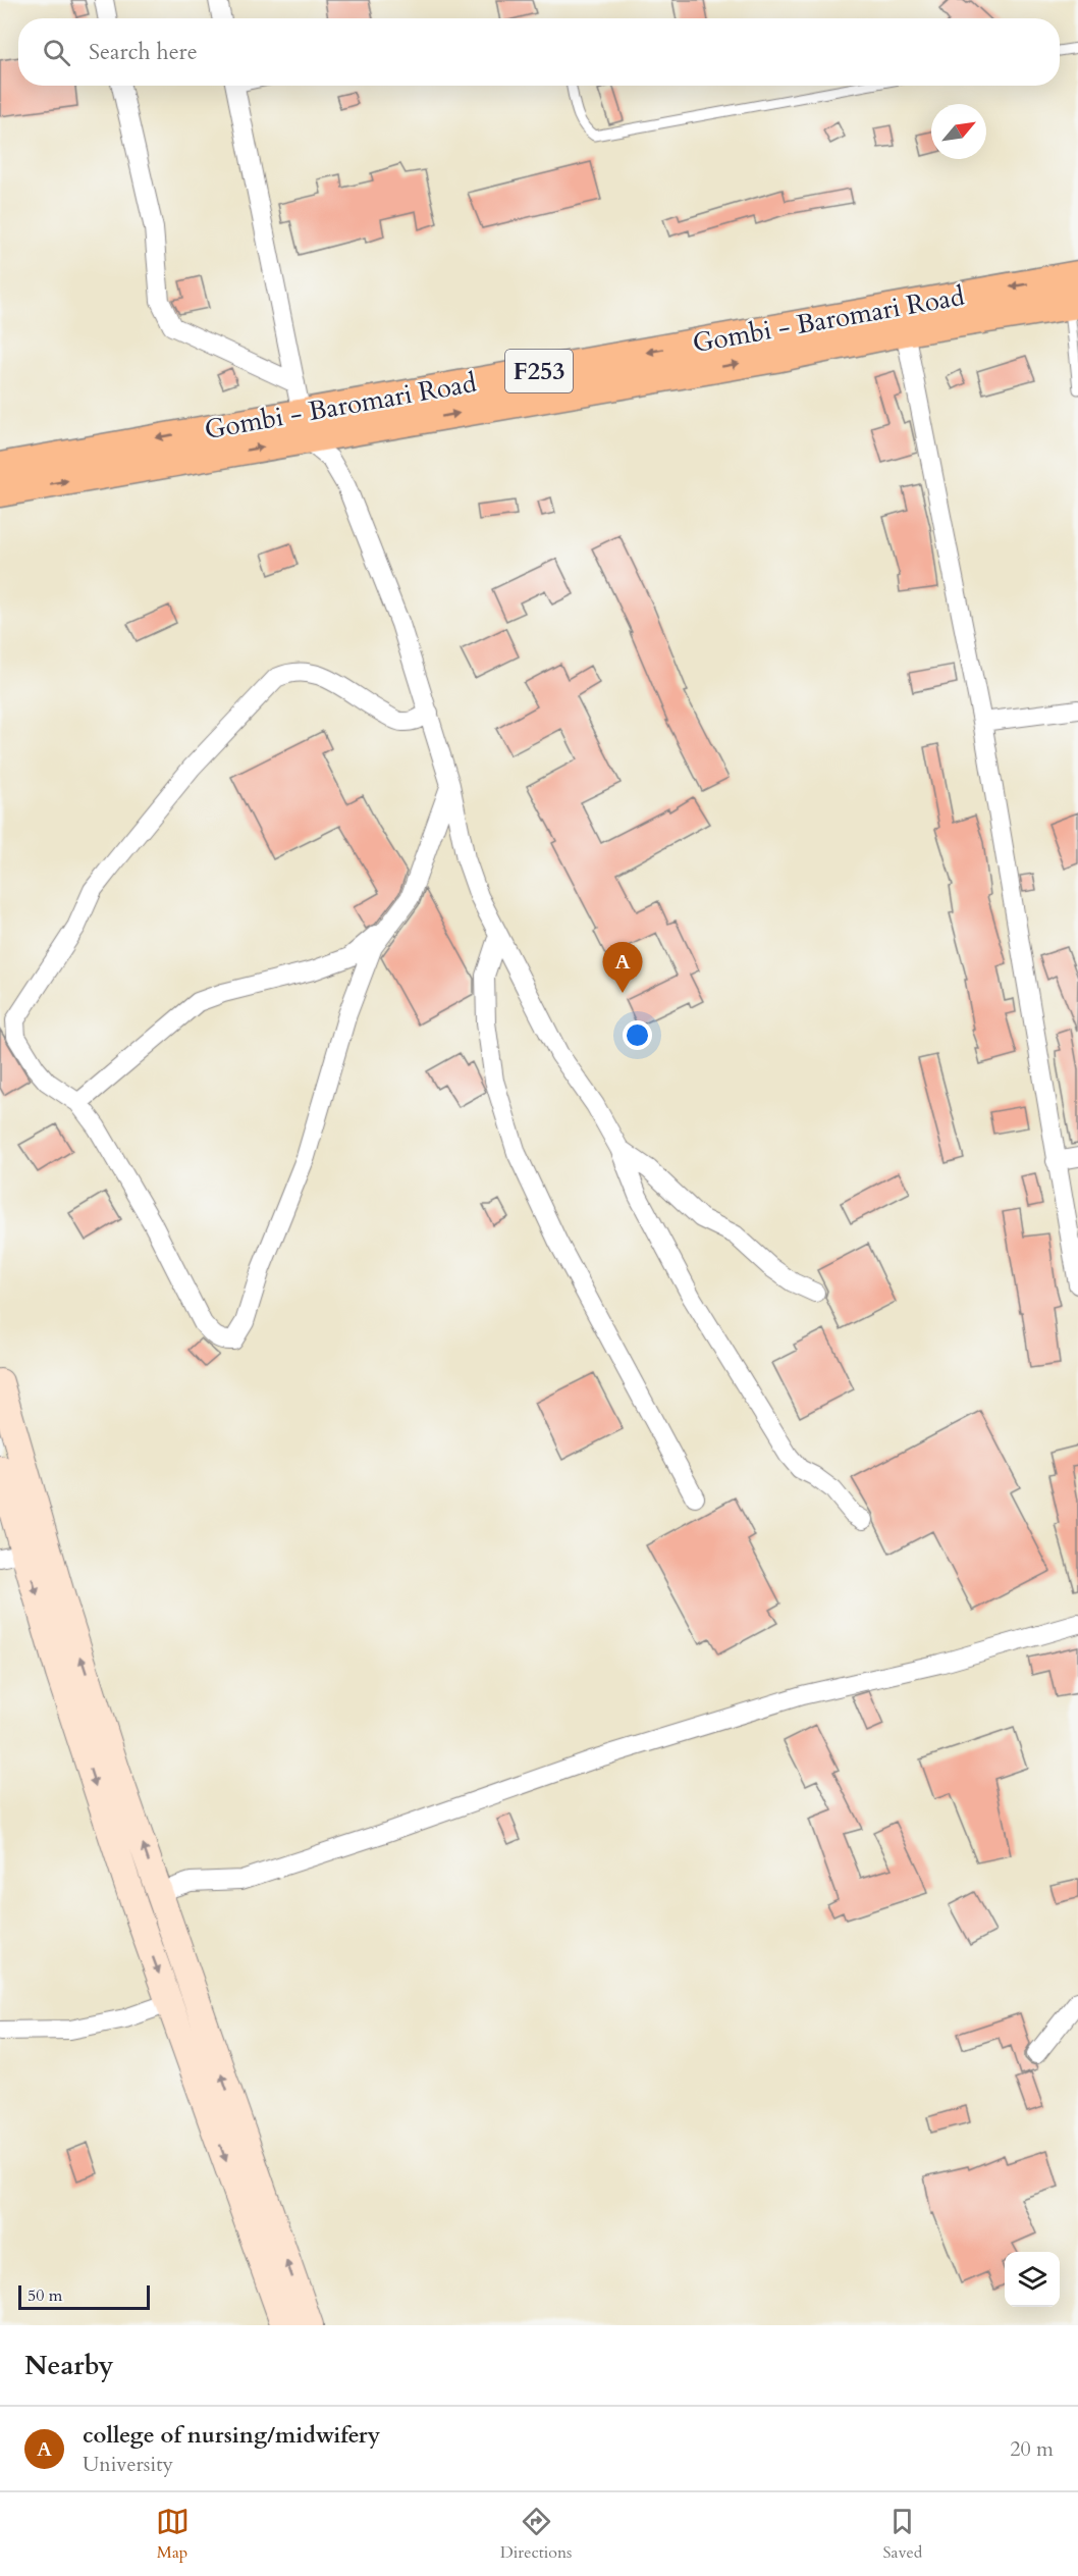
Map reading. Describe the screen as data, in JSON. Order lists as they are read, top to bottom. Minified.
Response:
{"streets":{"main road":["Gombi - Baromari Road","F253"]},"scale_bar":"50 m","north":"top right","page":{"search":"Search here","pins":"A","scale":"50 m","heading":"Nearby","list":[{"mark":"A","name":"college of nursing/midwifery","note":"University","value":"20 m"}],"nav":["Map","Directions","Saved"]}}
